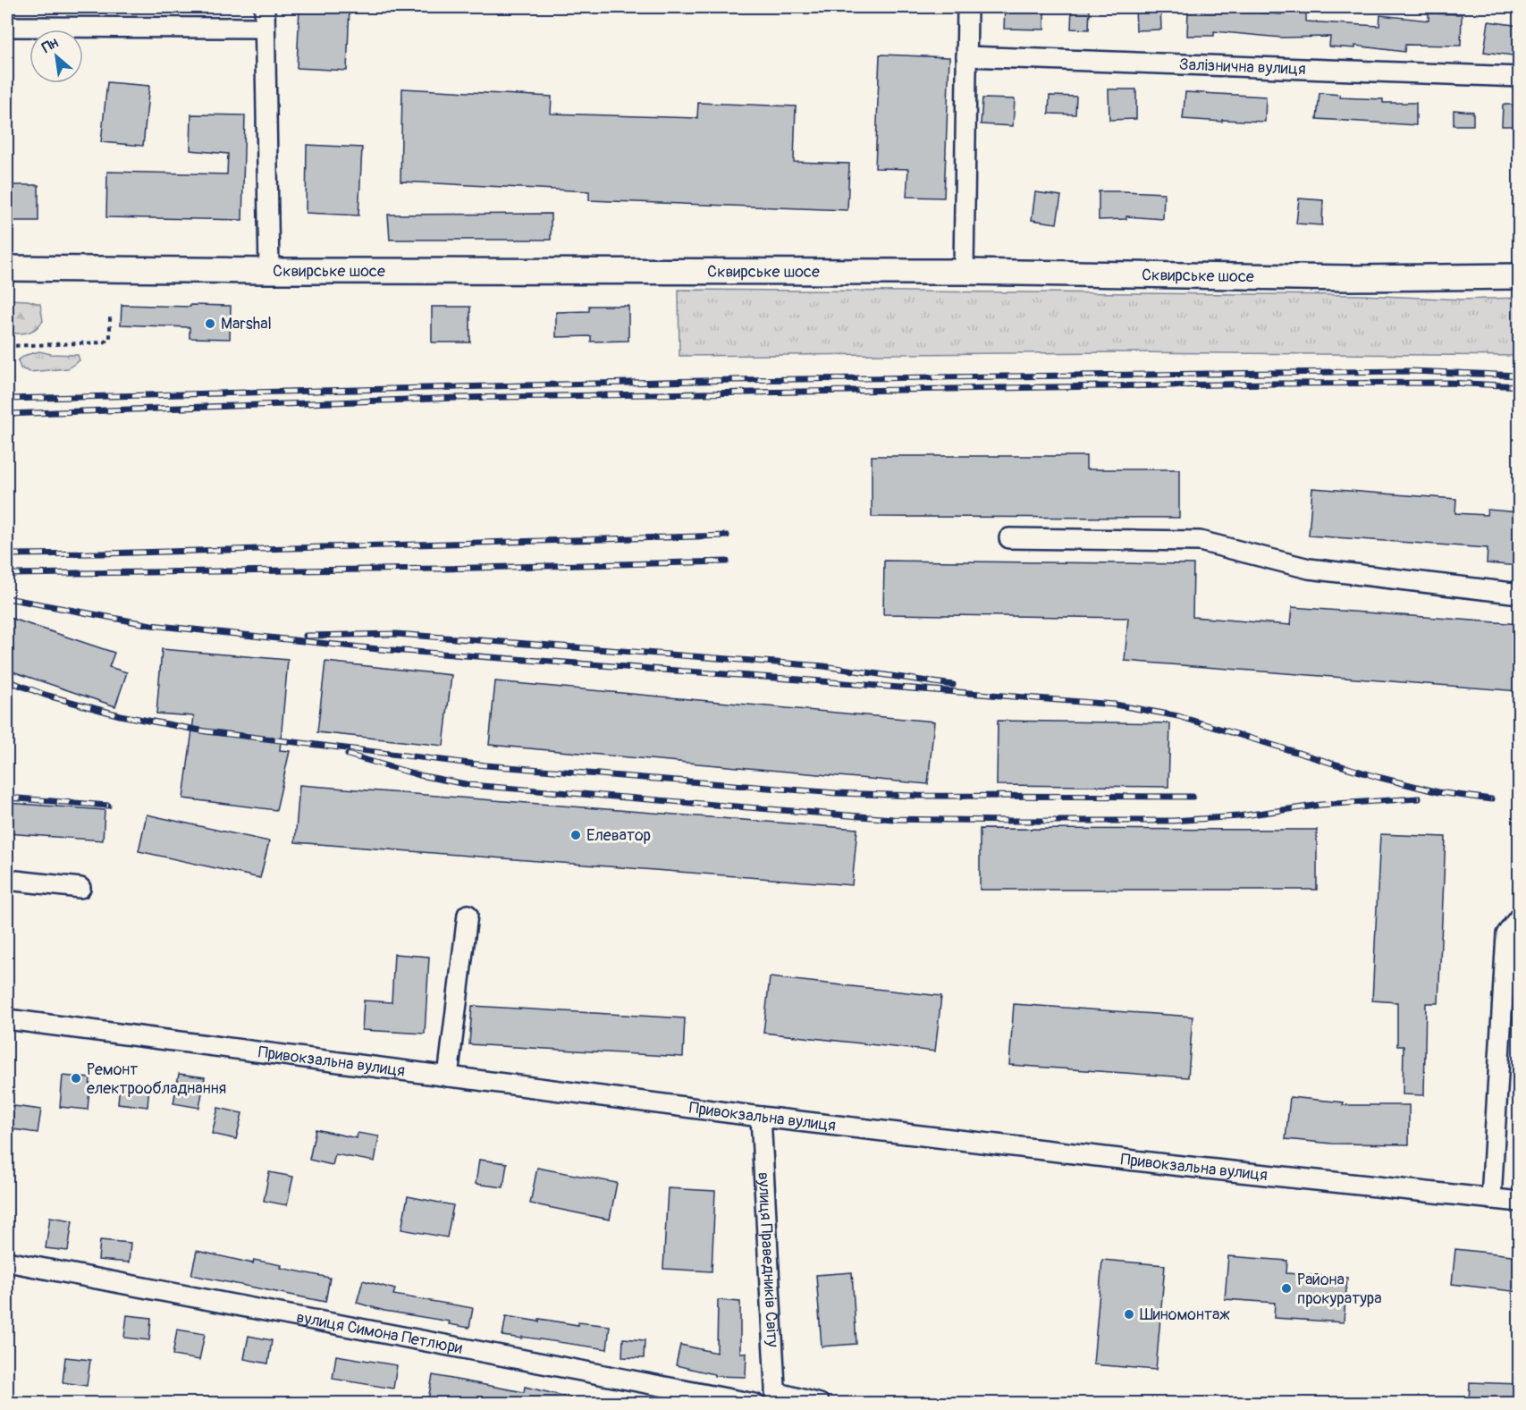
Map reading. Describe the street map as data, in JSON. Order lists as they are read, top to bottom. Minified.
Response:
{"streets":{"main road":["Сквирське шосе"],"street":["Залізнична вулиця","Привокзальна вулиця","вулиця Праведників Світу","вулиця Симона Петлюри"]},"crossings":[["Привокзальна вулиця","вулиця Праведників Світу"]],"places":["Marshal","Елеватор","Ремонт електрообладнання","Района прокуратура","Шиномонтаж"],"north":"top left"}
